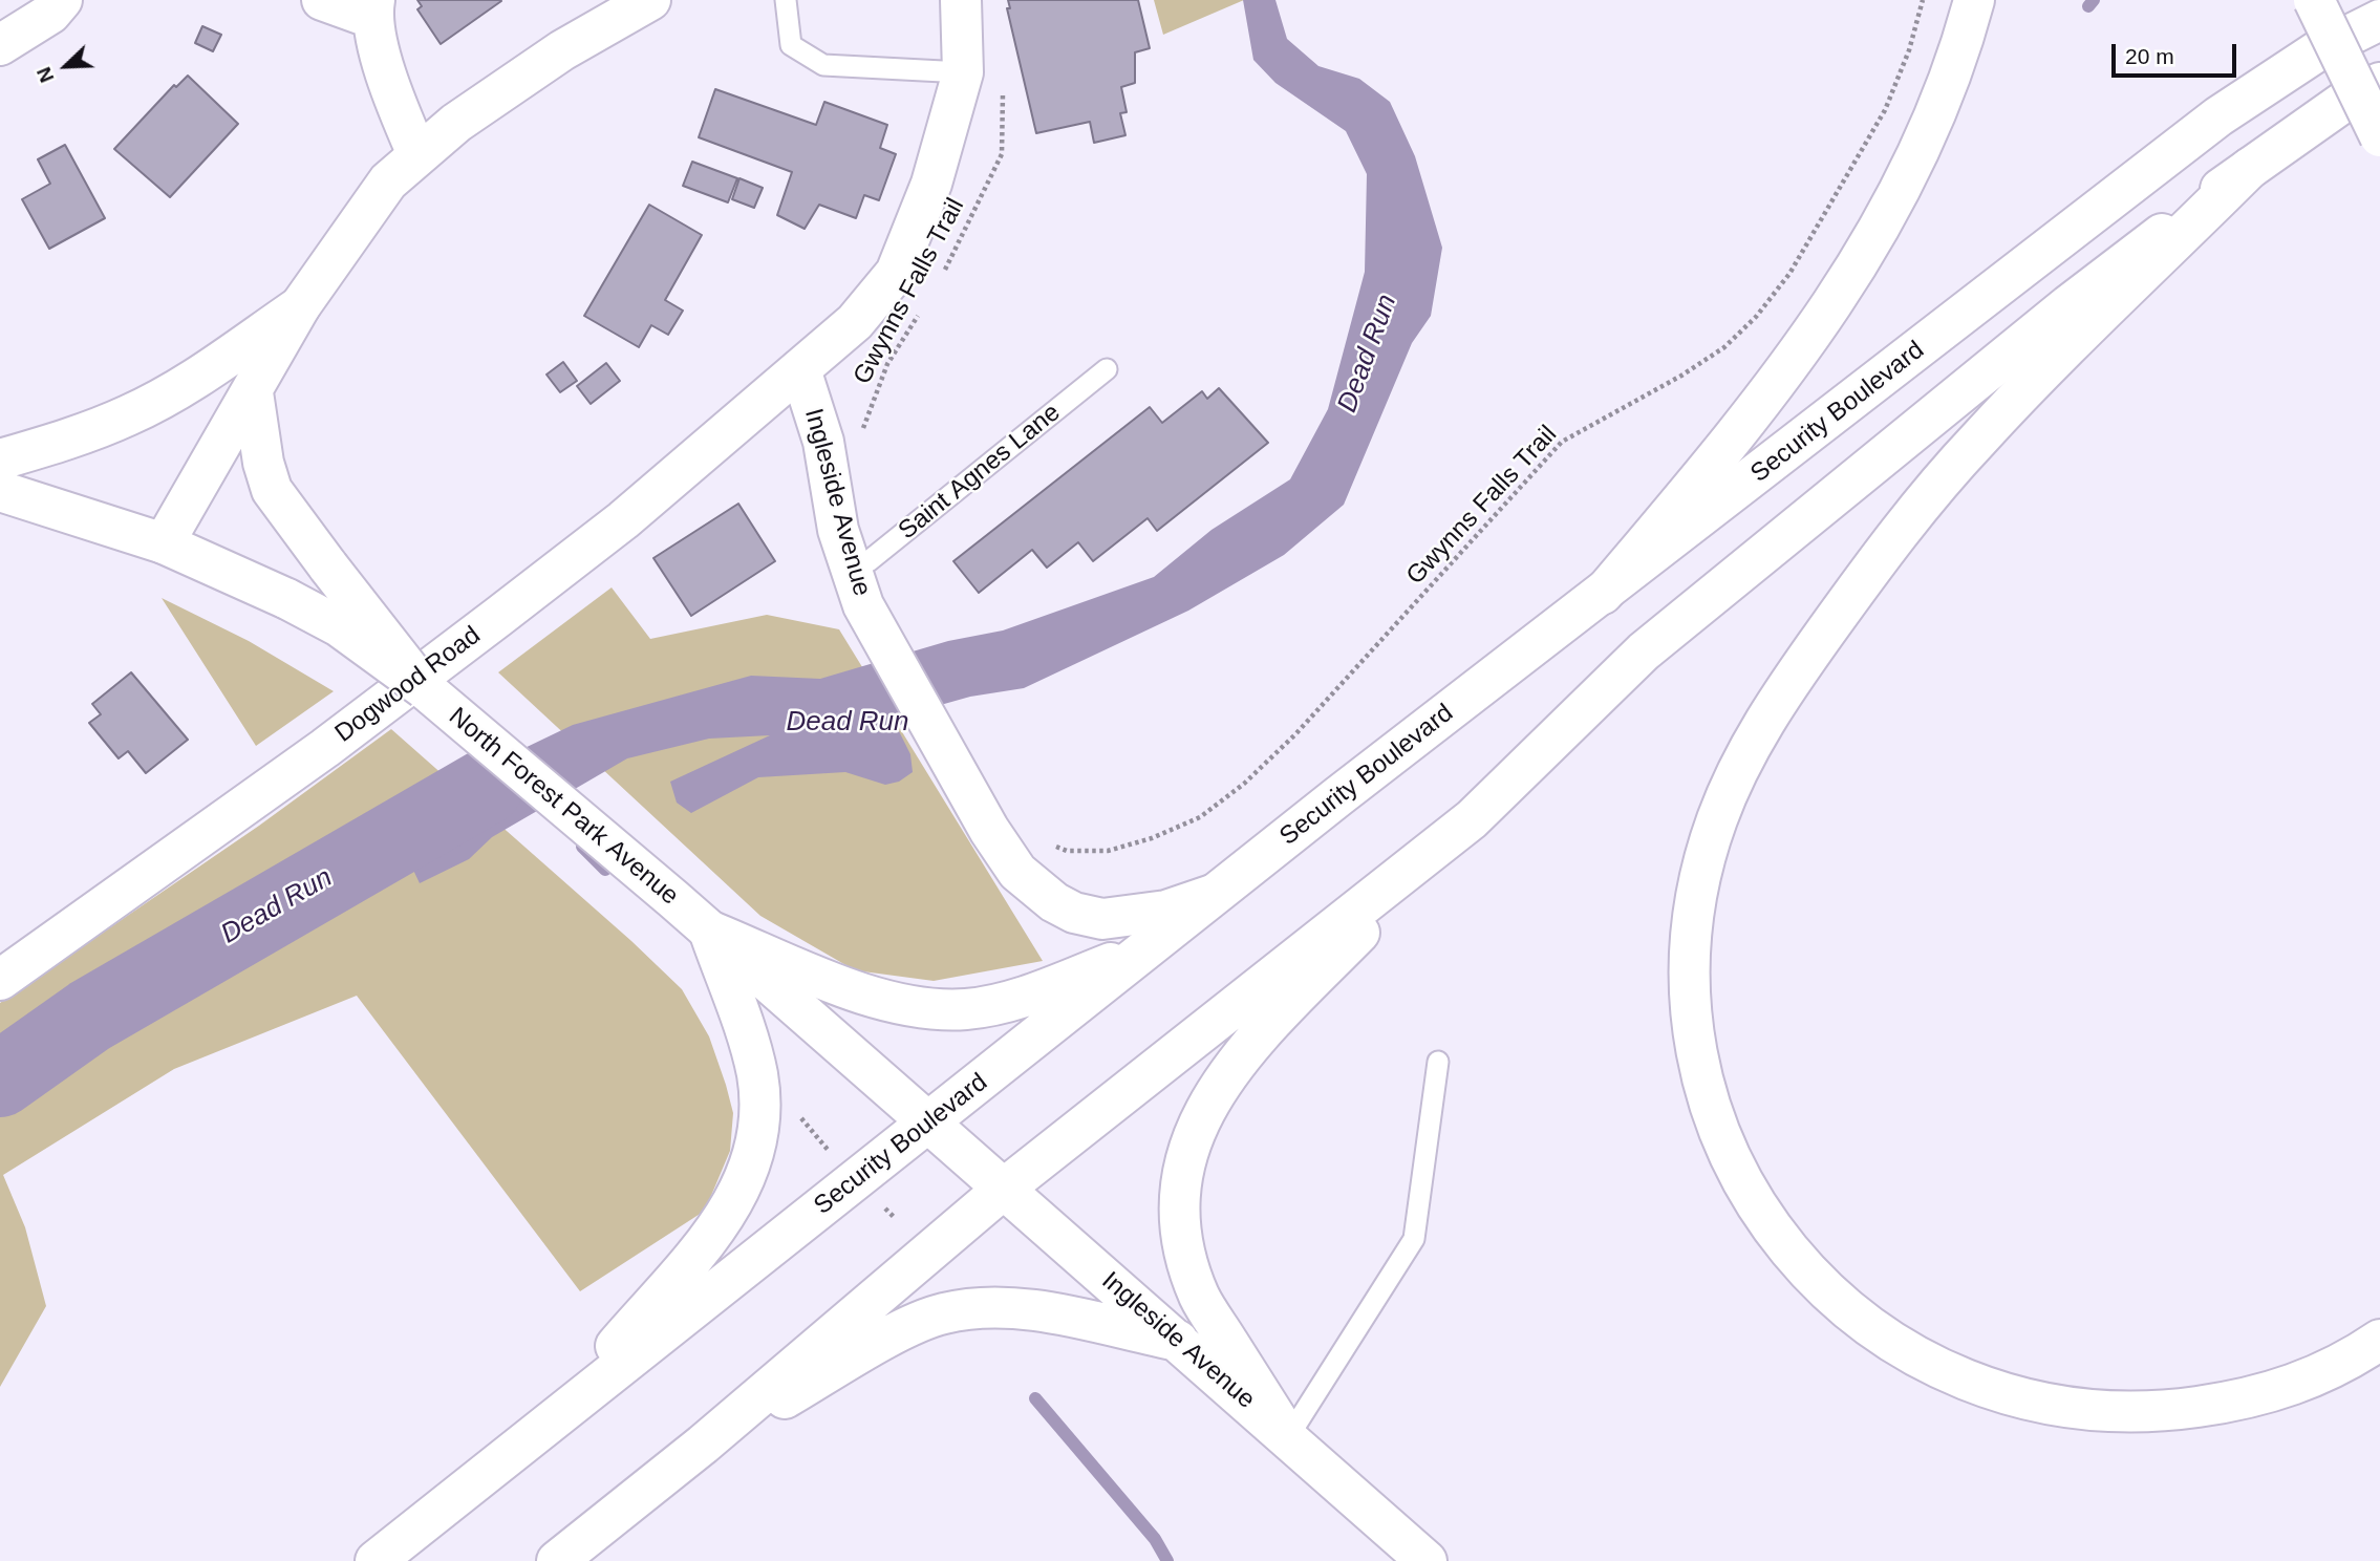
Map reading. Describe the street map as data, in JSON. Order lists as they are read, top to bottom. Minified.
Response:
{"streets":{"main road":["Security Boulevard","Ingleside Avenue","Dogwood Road","North Forest Park Avenue"],"lane":["Saint Agnes Lane"],"path":["Gwynns Falls Trail"]},"crossings":[["Security Boulevard","Ingleside Avenue"],["Security Boulevard","North Forest Park Avenue"],["Saint Agnes Lane","Ingleside Avenue"],["Ingleside Avenue","Dogwood Road"],["Ingleside Avenue","North Forest Park Avenue"]],"water":["Dead Run"],"scale_bar":"20 m","north":"bottom left"}
